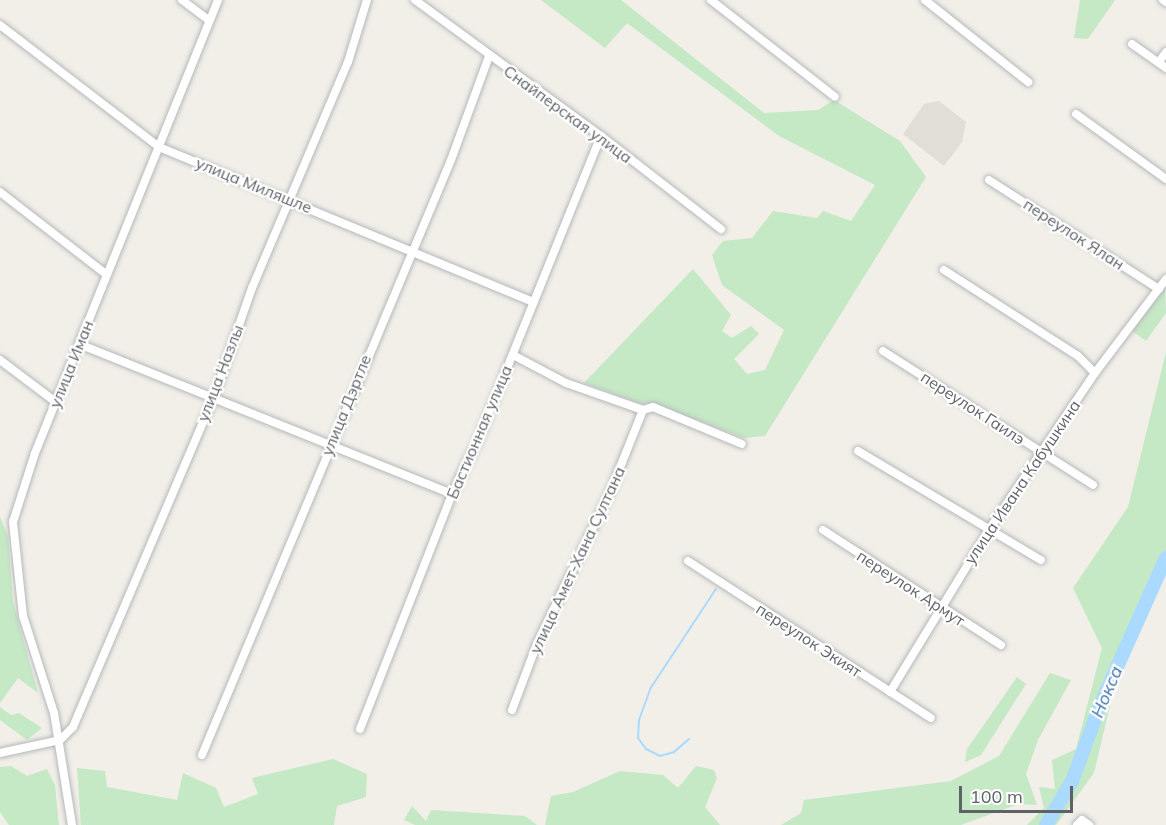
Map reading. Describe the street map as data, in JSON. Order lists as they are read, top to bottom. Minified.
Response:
{"streets":{"street":["Снайперская улица","улица Миляшле","переулок Ялан","улица Иман","улица Назлы","улица Дэртле","переулок Гаилэ","Бастионная улица","улица Ивана Кабушкина","улица Амет-Хана Султана","переулок Армут","переулок Экият"]},"crossings":[["Снайперская улица","улица Дэртле"],["Снайперская улица","Бастионная улица"],["улица Миляшле","улица Иман"],["улица Миляшле","улица Назлы"],["улица Миляшле","улица Дэртле"],["улица Миляшле","Бастионная улица"],["переулок Ялан","улица Ивана Кабушкина"],["улица Иман","улица Назлы"],["переулок Гаилэ","улица Ивана Кабушкина"],["улица Ивана Кабушкина","переулок Армут"],["улица Ивана Кабушкина","переулок Экият"]],"water":["Нокса"],"scale_bar":"100 m"}
